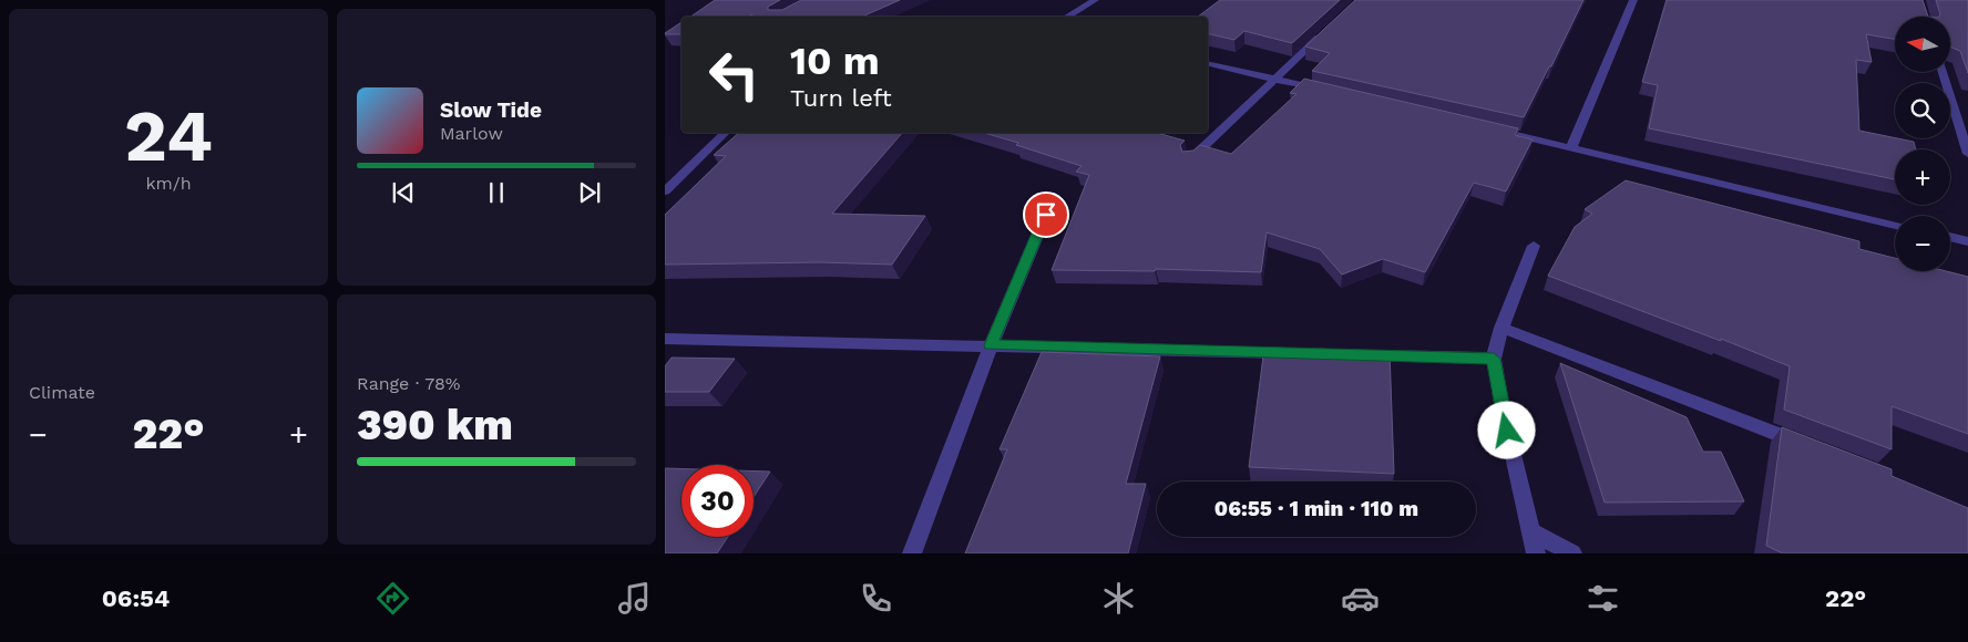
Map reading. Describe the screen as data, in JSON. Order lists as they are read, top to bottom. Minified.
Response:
{"north":"left","page":{"tile":[["24","km/h"],"Climate",["Range · 78%","390 km"]],"map_buttons":["+","−"],"turn":["10 m","Turn left"],"song":["Slow Tide","Marlow"],"heat":["−","22°","+"],"limit":"30","trip":"06:55 · 1 min · 110 m","tabs":["06:54","22°"]}}
